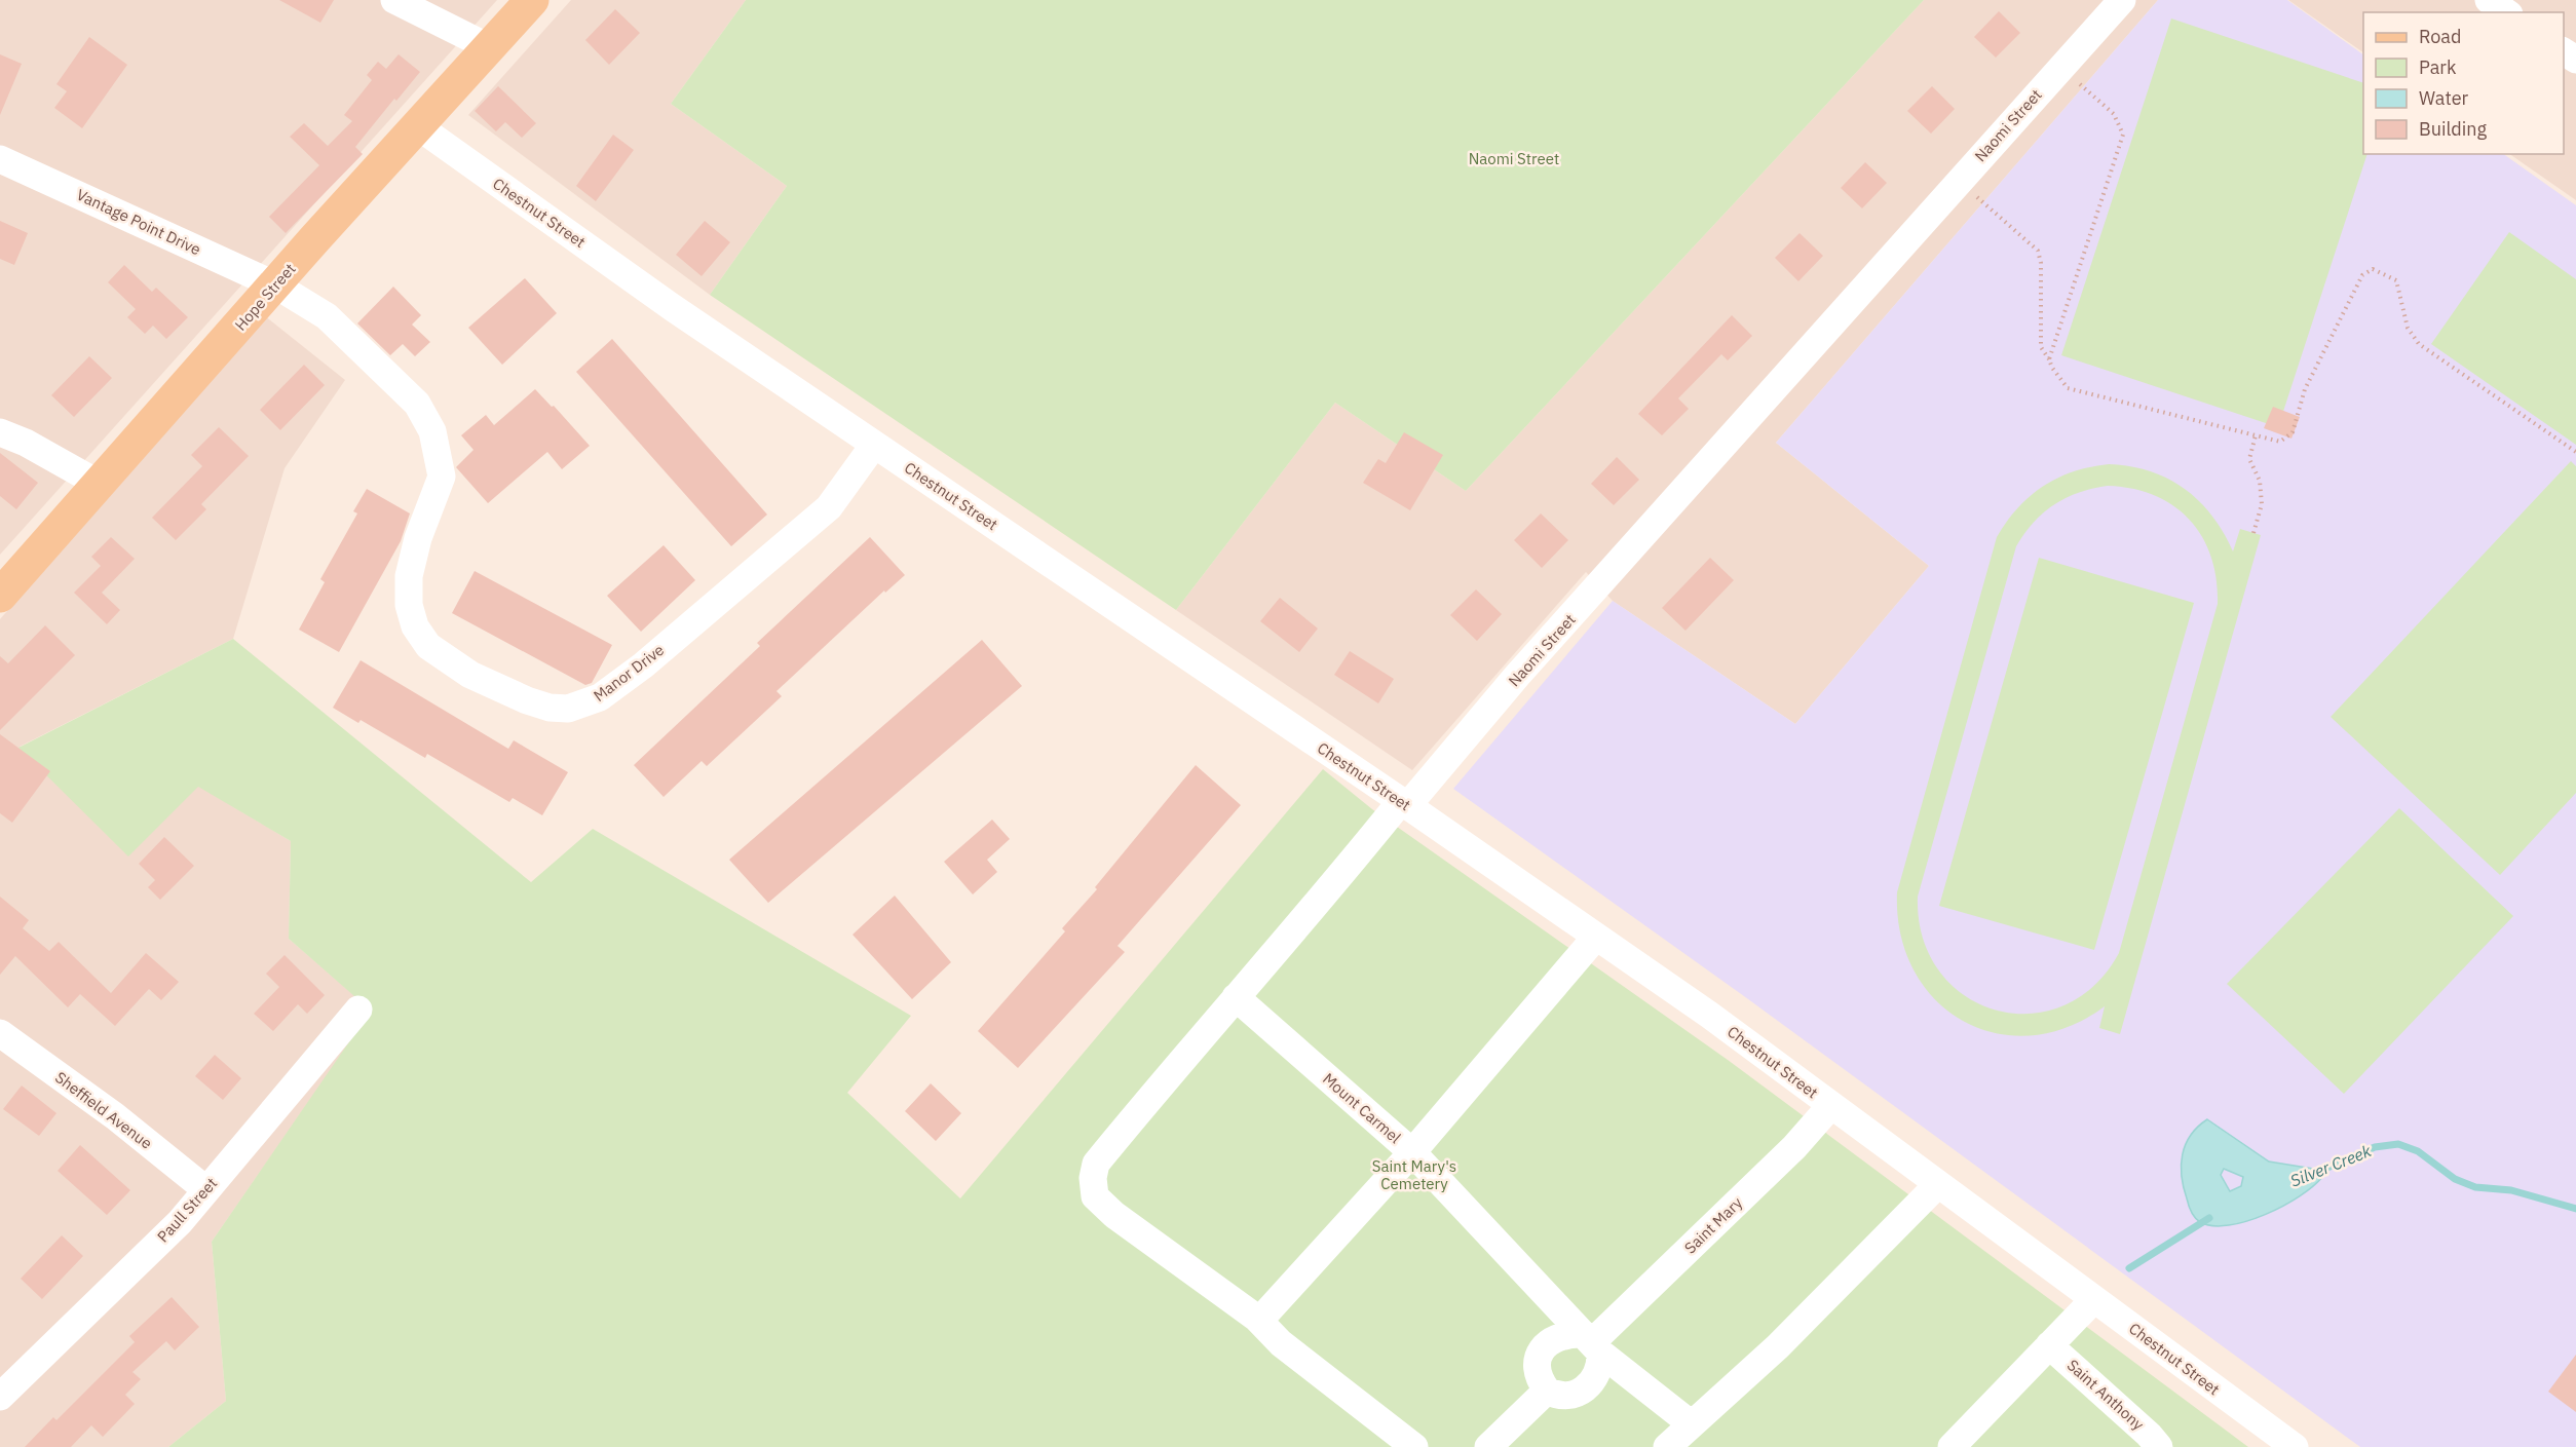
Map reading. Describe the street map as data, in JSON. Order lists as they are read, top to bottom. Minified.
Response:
{"streets":{"main road":["Hope Street"],"street":["Naomi Street","Chestnut Street","Vantage Point Drive","Manor Drive","Mount Carmel","Sheffield Avenue","Paull Street","Saint Mary","Saint Anthony"]},"crossings":[["Naomi Street","Chestnut Street"],["Naomi Street","Mount Carmel"],["Chestnut Street","Hope Street"],["Chestnut Street","Manor Drive"],["Chestnut Street","Saint Mary"],["Vantage Point Drive","Hope Street"],["Vantage Point Drive","Manor Drive"],["Hope Street","Manor Drive"],["Mount Carmel","Saint Mary"],["Sheffield Avenue","Paull Street"]],"water":["Silver Creek"],"parks":["Naomi Street","Saint Mary's Cemetery"],"legend":["Road","Park","Water","Building"]}
